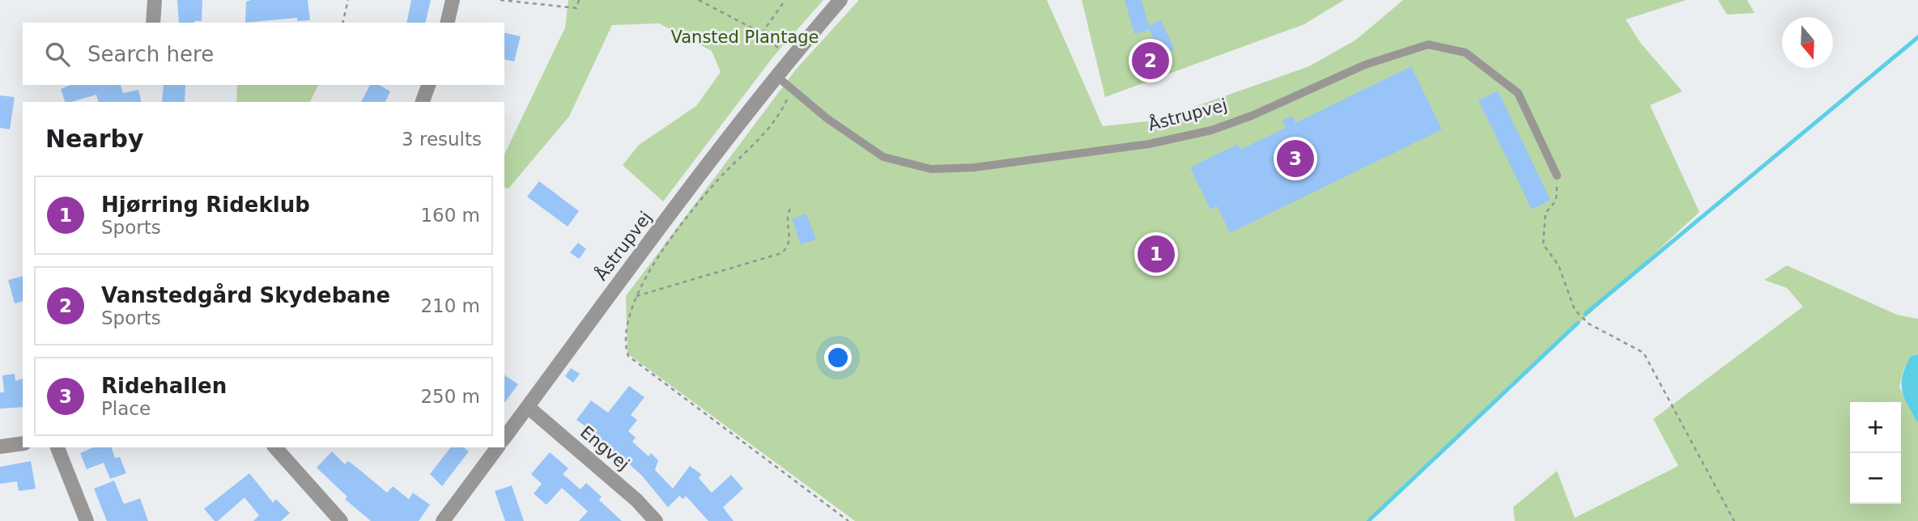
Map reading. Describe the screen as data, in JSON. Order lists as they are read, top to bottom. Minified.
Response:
{"streets":{"street":["Åstrupvej","Engvej"]},"crossings":[["Åstrupvej","Engvej"]],"parks":["Vansted Plantage"],"north":"bottom","page":{"search":"Search here","pins":["2","3","1"],"heading":["Nearby","3 results"],"list":[{"mark":"1","name":"Hjørring Rideklub","note":"Sports","value":"160 m"},{"mark":"2","name":"Vanstedgård Skydebane","note":"Sports","value":"210 m"},{"mark":"3","name":"Ridehallen","note":"Place","value":"250 m"}],"map_buttons":["+","−"]}}
